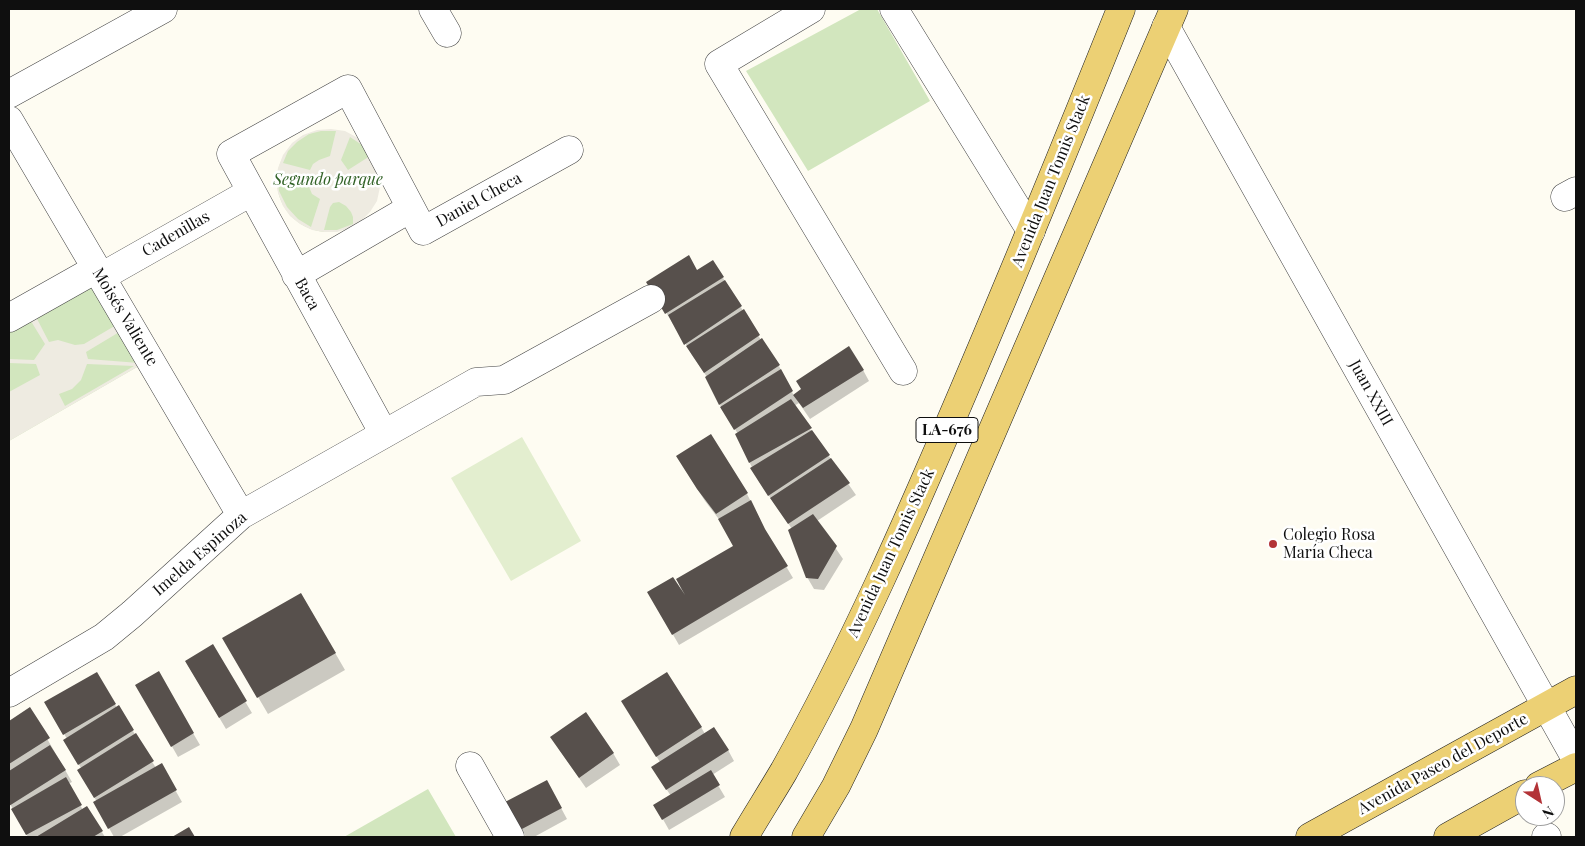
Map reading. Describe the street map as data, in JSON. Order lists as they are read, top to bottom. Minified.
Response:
{"streets":{"main road":["Avenida Juan Tomis Stack","LA-676","Avenida Paseo del Deporte"],"street":["Daniel Checa","Cadenillas","Baca","Moisés Valiente","Juan XXIII","Imelda Espinoza"]},"crossings":[["Daniel Checa","Baca"],["Cadenillas","Baca"],["Cadenillas","Moisés Valiente"],["Baca","Imelda Espinoza"],["Moisés Valiente","Imelda Espinoza"],["Juan XXIII","LA-676"],["Juan XXIII","Avenida Paseo del Deporte"]],"parks":["Segundo parque"],"places":["Colegio Rosa María Checa"],"north":"bottom right"}
